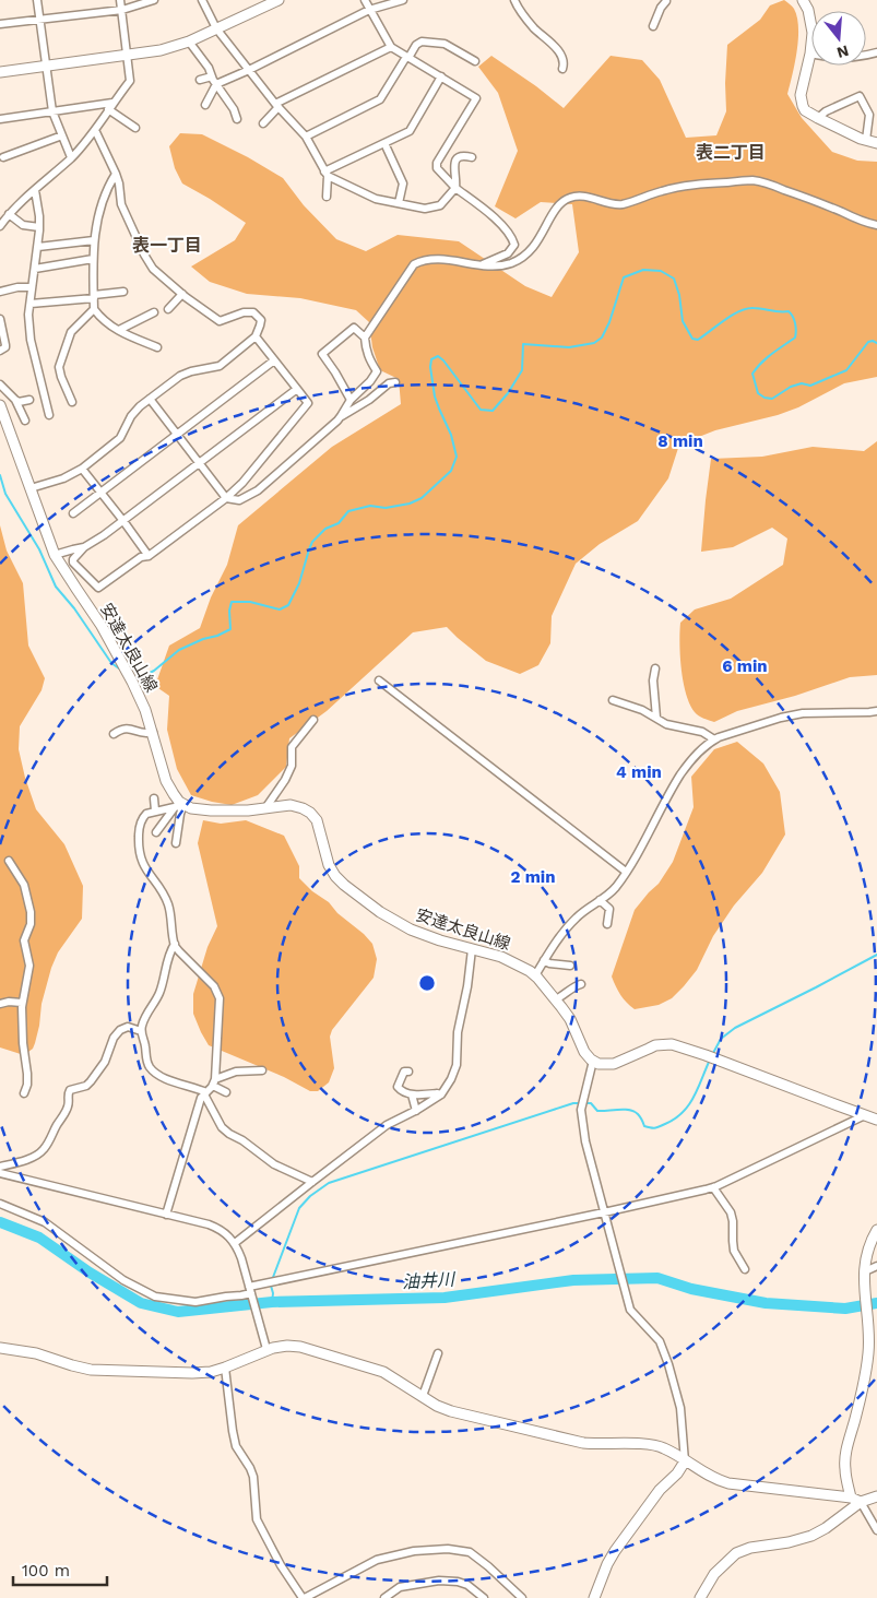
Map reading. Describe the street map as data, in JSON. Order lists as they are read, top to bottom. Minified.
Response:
{"streets":{"street":["安達太良山線"]},"districts":["表二丁目","表一丁目"],"water":["油井川"],"scale_bar":"100 m","north":"bottom","rings":["8 min","6 min","4 min","2 min"]}
